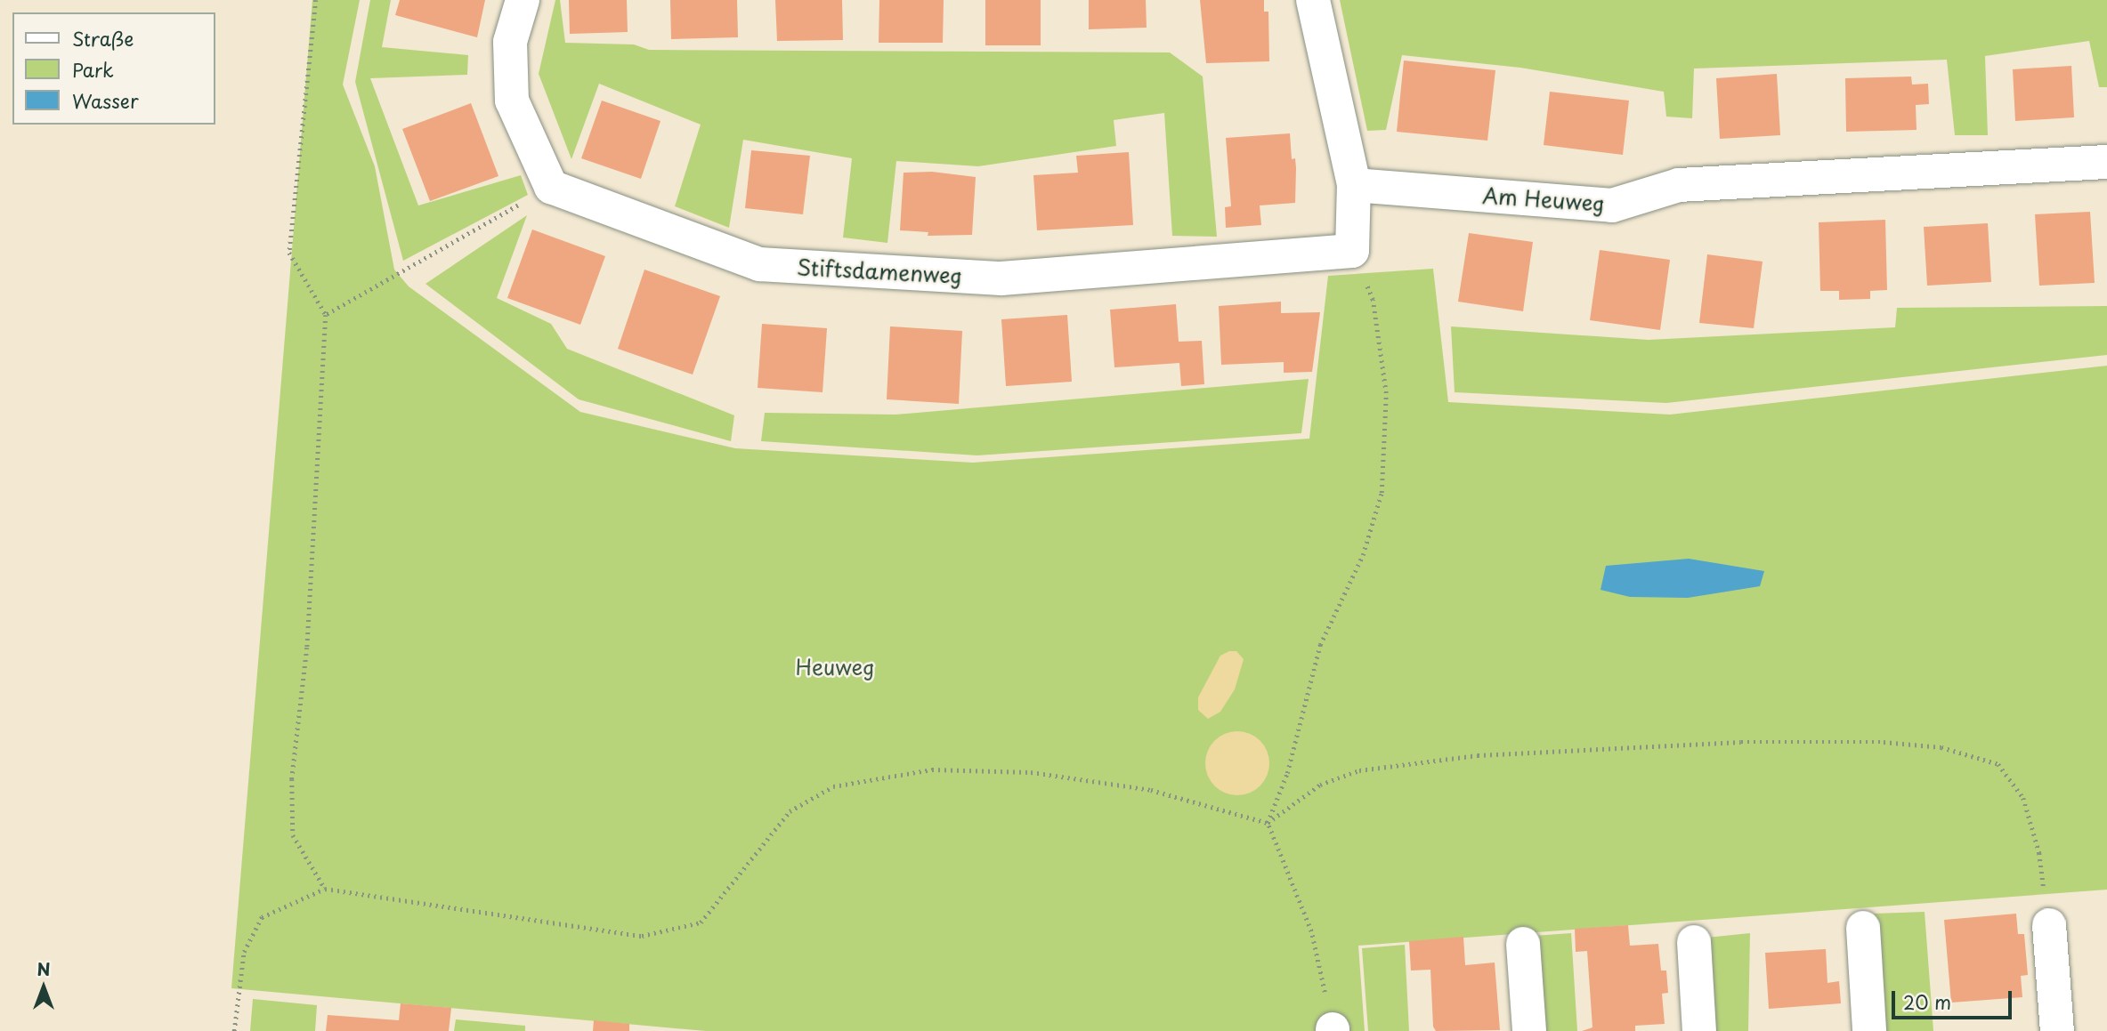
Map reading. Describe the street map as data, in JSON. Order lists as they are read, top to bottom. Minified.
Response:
{"streets":{"street":["Am Heuweg","Stiftsdamenweg"]},"parks":["Heuweg"],"legend":["Straße","Park","Wasser"],"scale_bar":"20 m","north":"top"}
